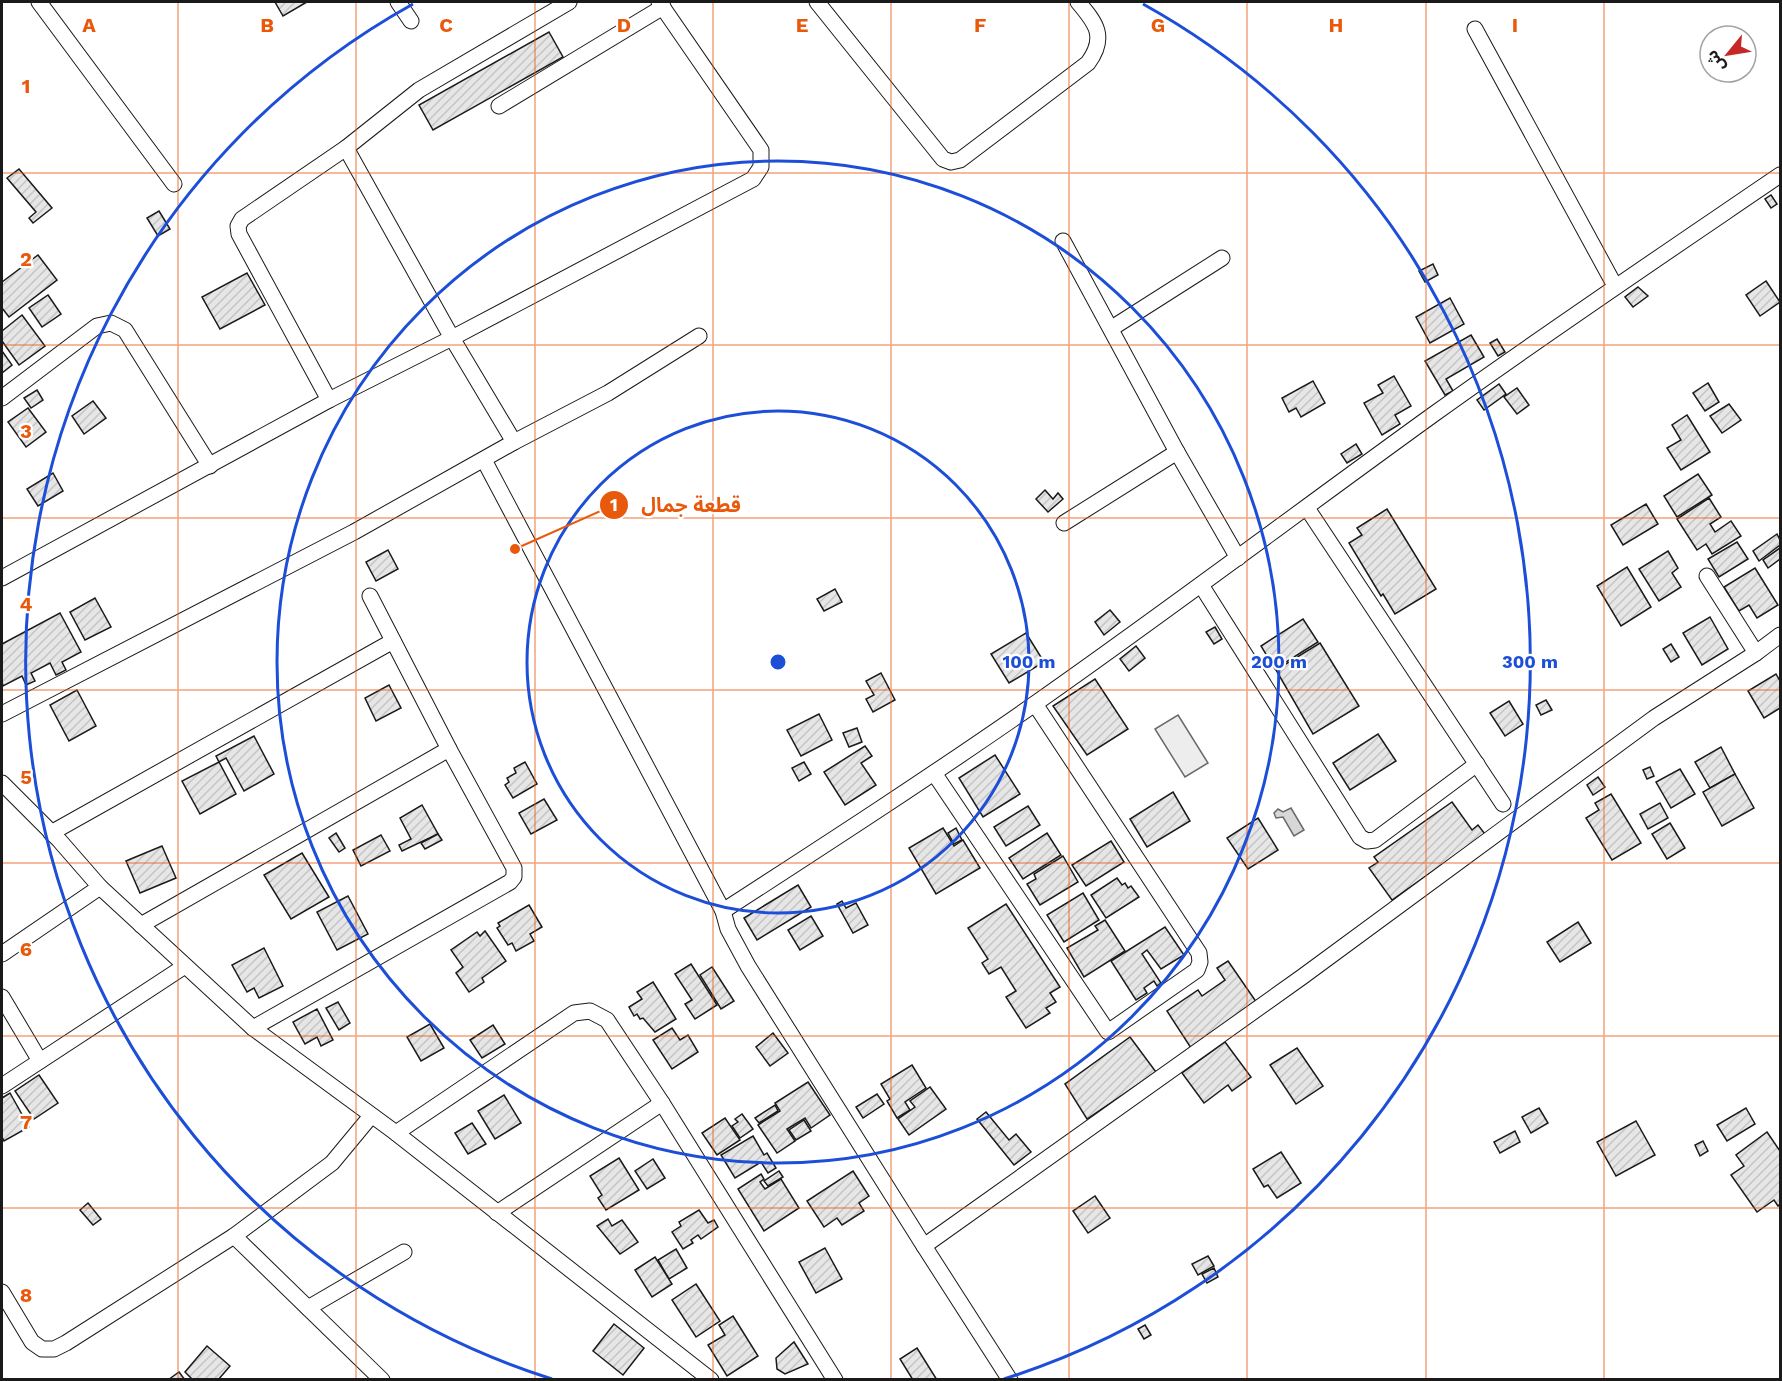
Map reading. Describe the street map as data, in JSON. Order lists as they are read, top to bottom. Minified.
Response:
{"places":["قطعة جمال"],"north":"bottom left","grid":{"columns":["A","B","C","D","E","F","G","H","I"],"rows":["1","2","3","4","5","6","7","8"]},"rings":["100 m","200 m","300 m"]}
